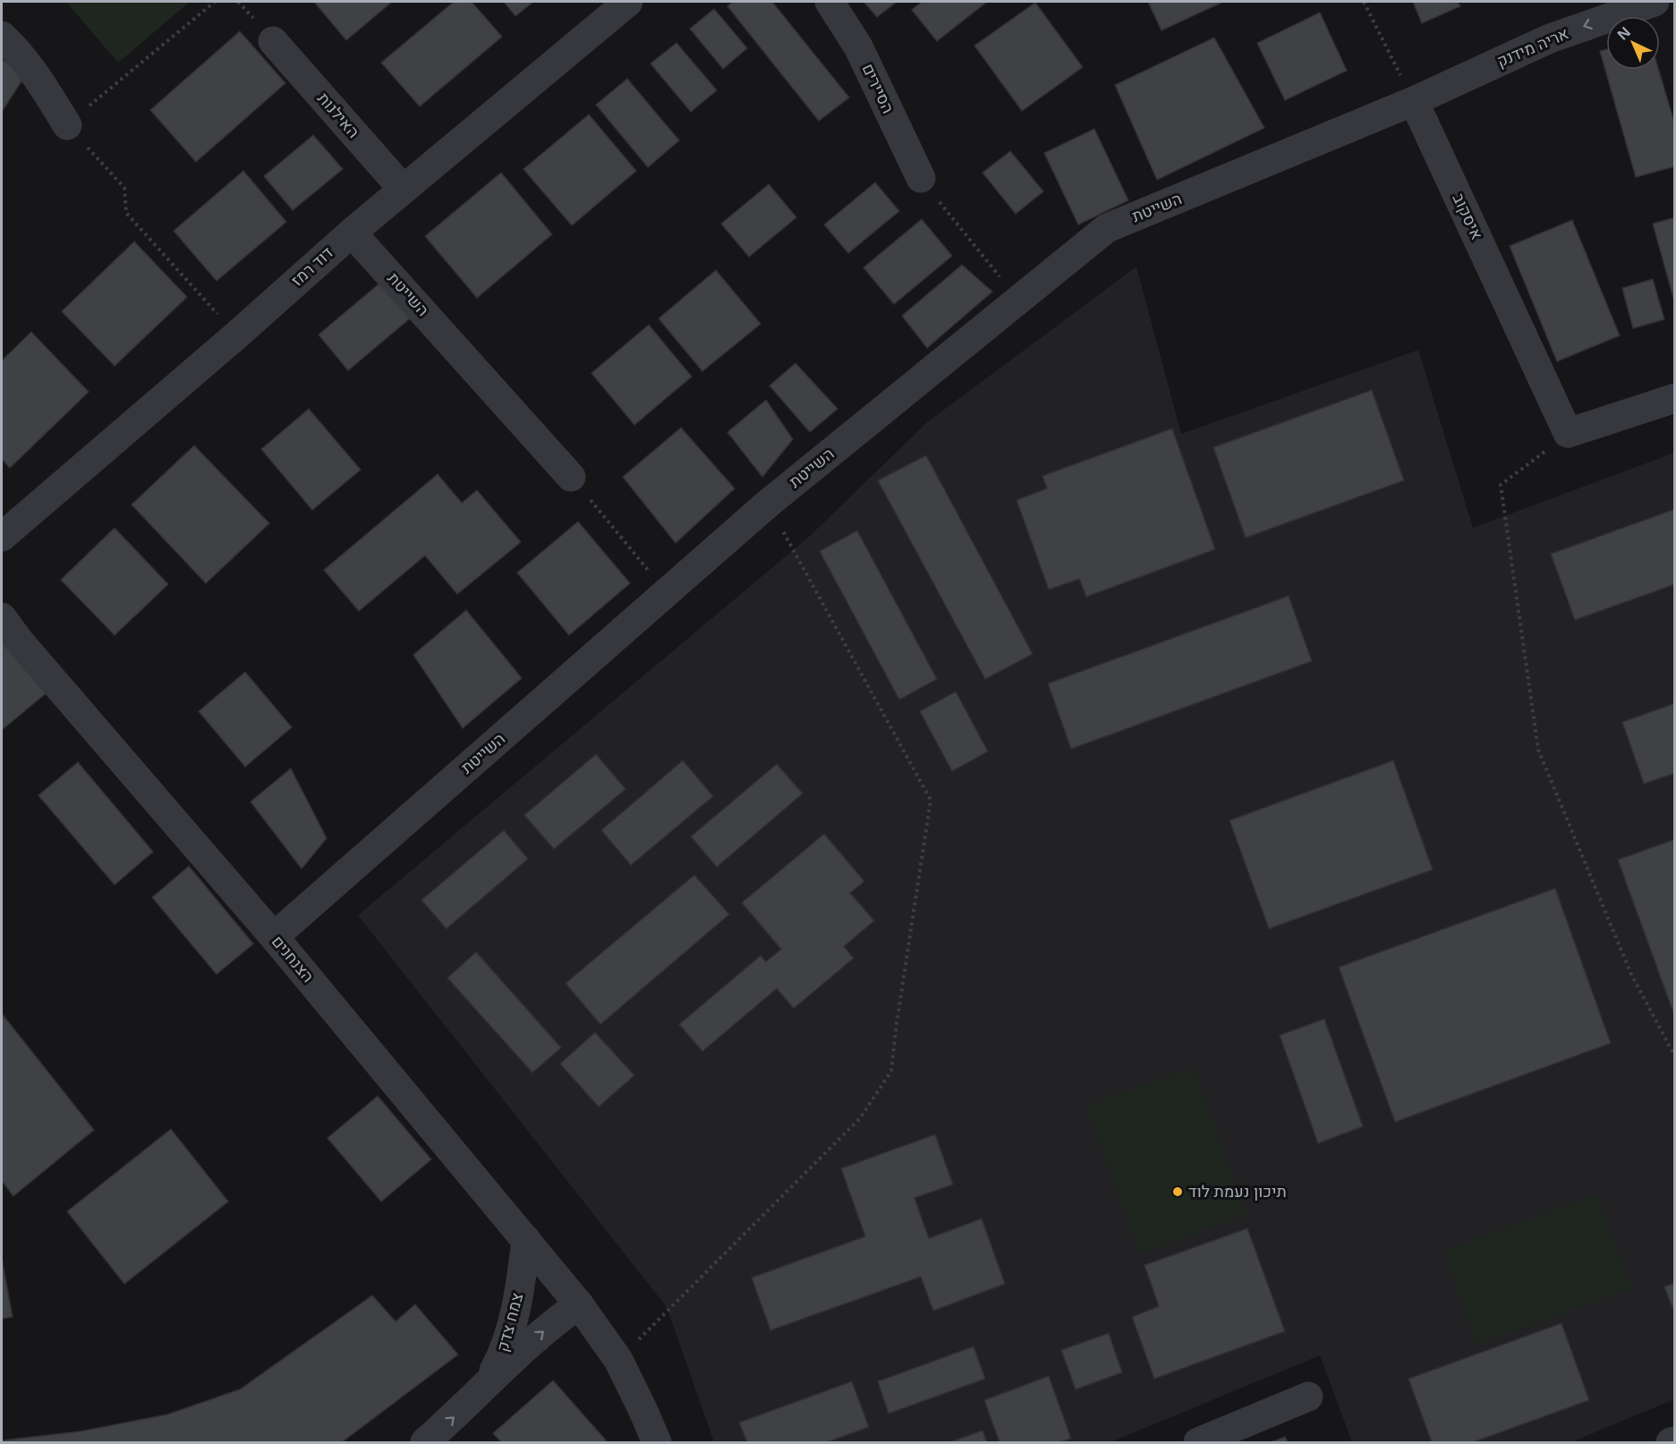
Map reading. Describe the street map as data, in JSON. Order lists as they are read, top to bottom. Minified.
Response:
{"streets":{"street":["אריה מידנק","הסיירים","האילנות","השייטת","איסקוב","דוד רמז","הצנחנים","צמח צדק"]},"crossings":[["אריה מידנק","השייטת"],["אריה מידנק","איסקוב"],["האילנות","דוד רמז"],["השייטת","איסקוב"],["השייטת","דוד רמז"],["השייטת","הצנחנים"],["הצנחנים","צמח צדק"]],"one_way":["אריה מידנק","צמח צדק"],"places":["תיכון נעמת לוד"],"north":"top left"}
